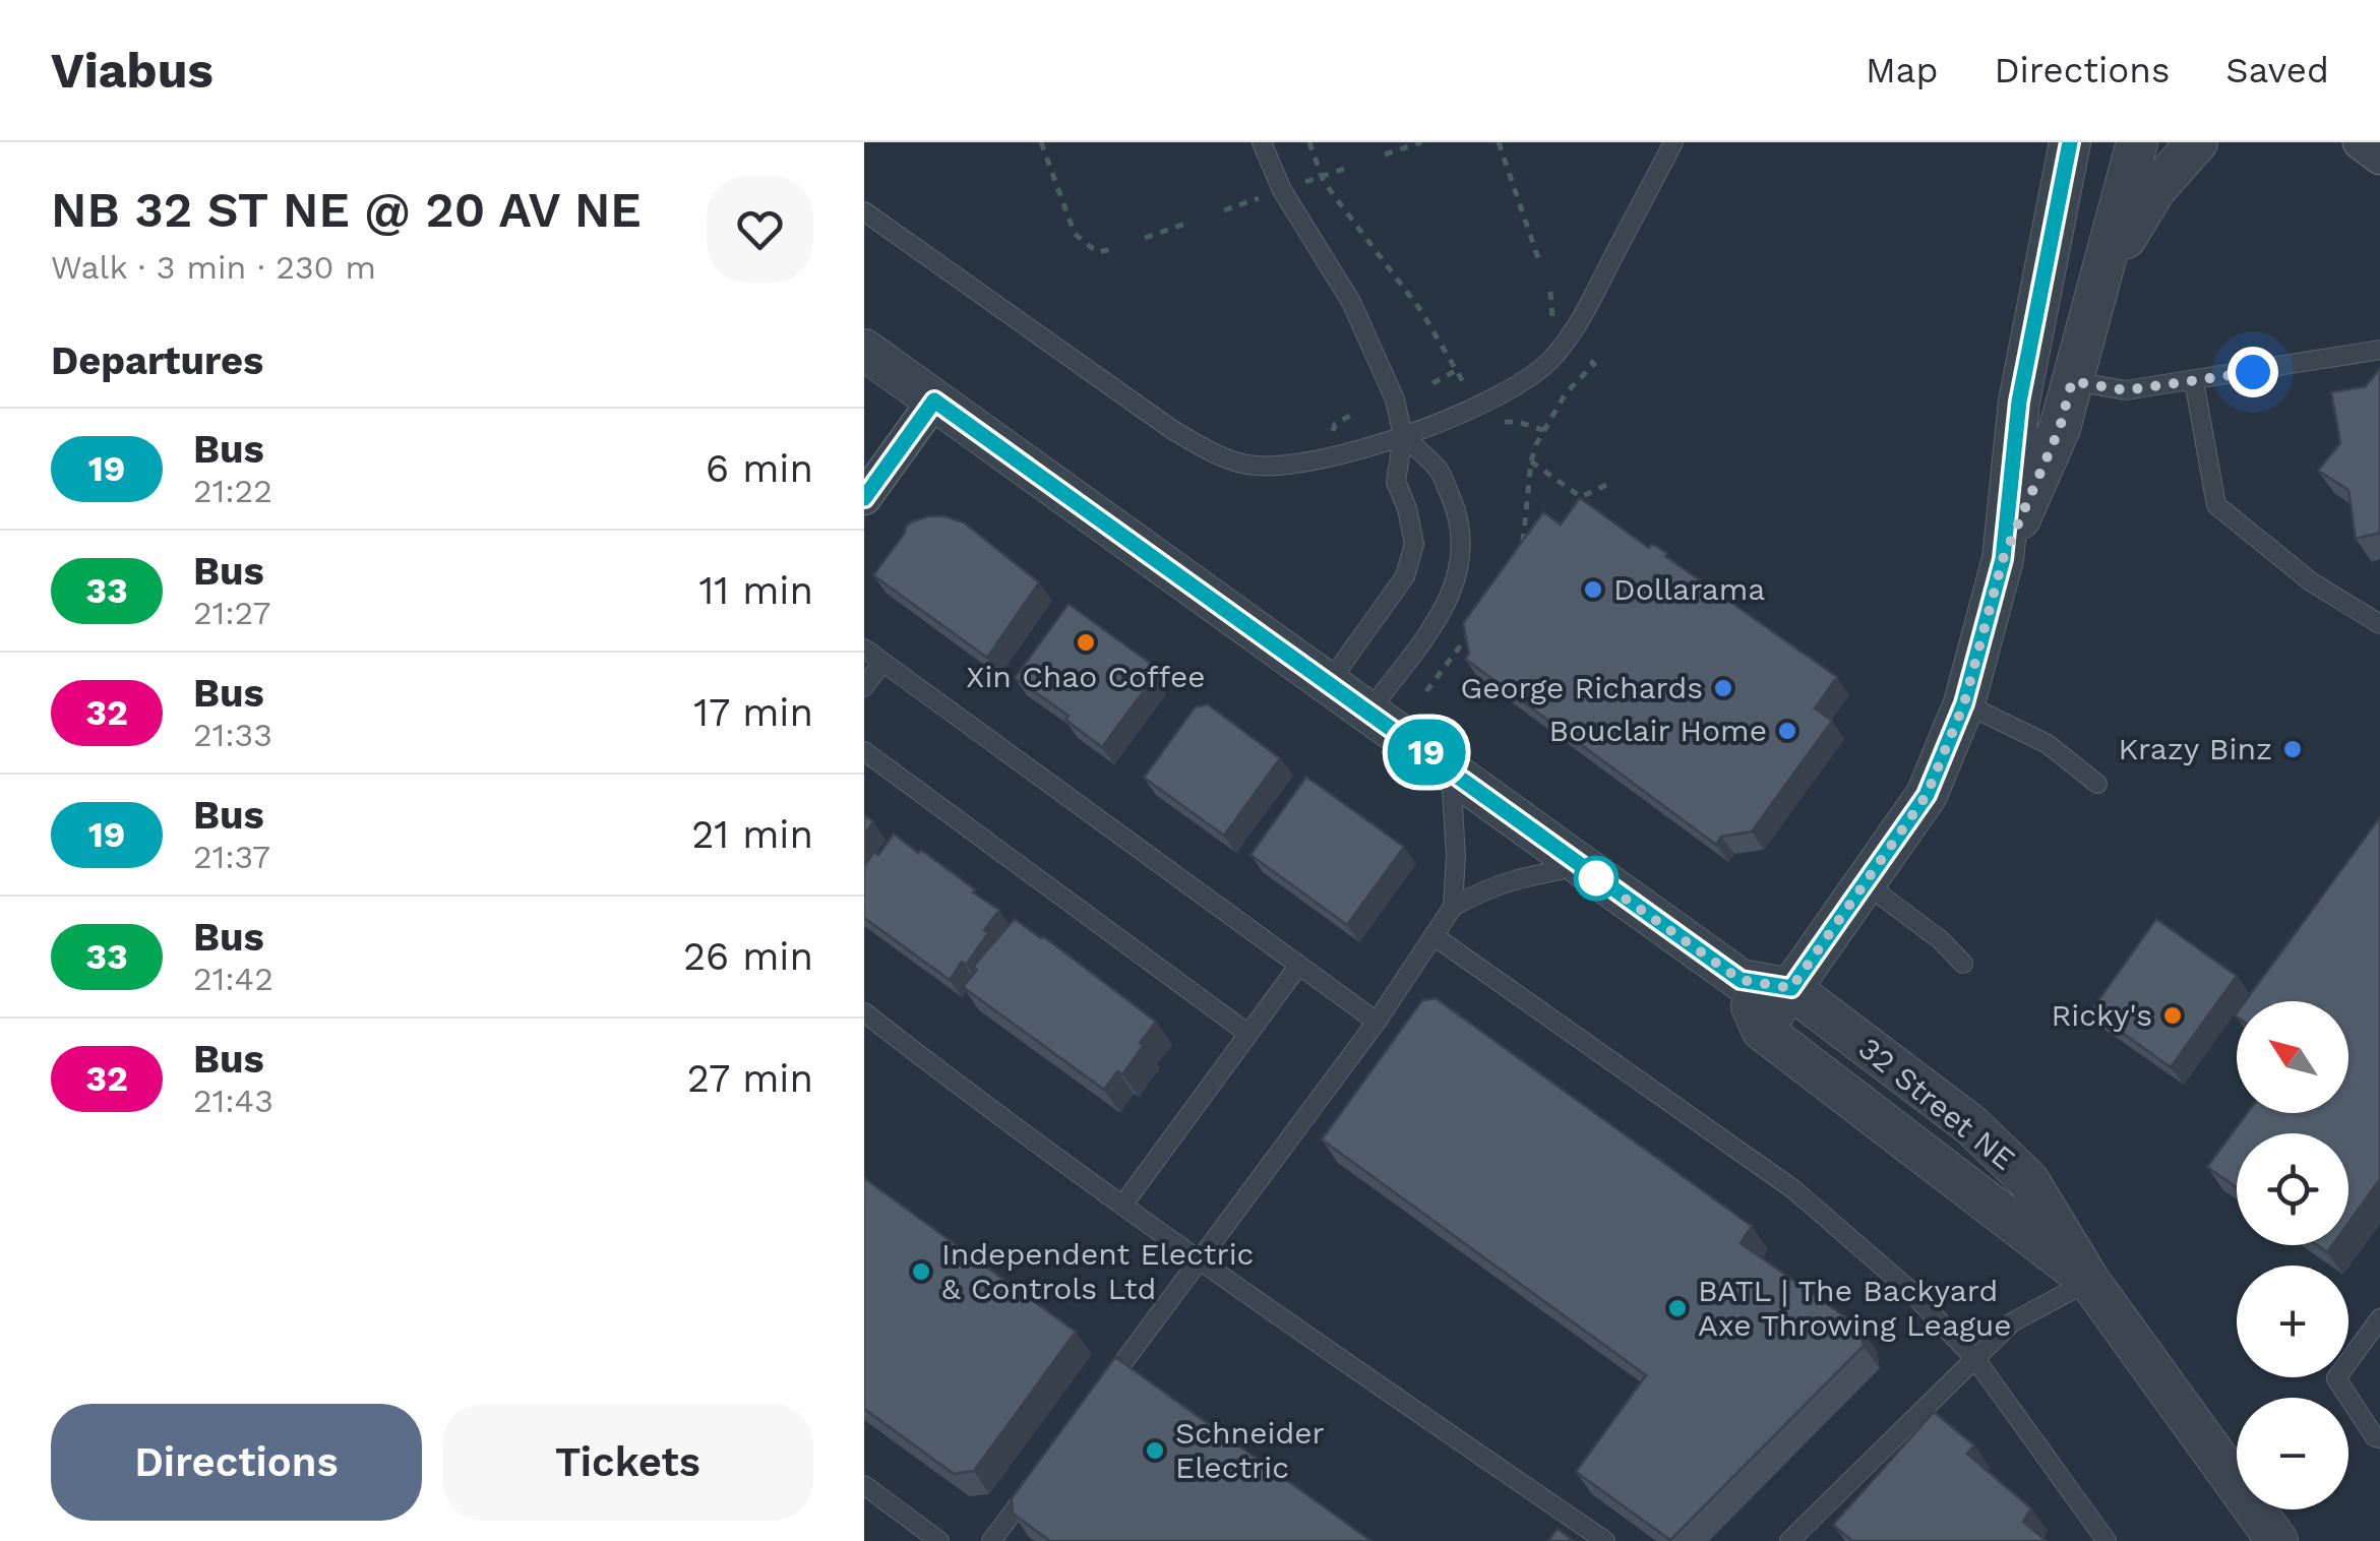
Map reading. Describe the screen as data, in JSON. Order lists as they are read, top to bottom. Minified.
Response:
{"streets":{"street":["32 Street NE"]},"places":["Dollarama","Xin Chao Coffee","George Richards","Bouclair Home","Krazy Binz","Ricky's","Independent Electric & Controls Ltd","BATL | The Backyard Axe Throwing League","Schneider Electric"],"lines":["bus line 19"],"north":"top left","page":{"header":"Viabus","nav":["Map","Directions","Saved"],"heading":[["NB 32 ST NE @ 20 AV NE","Walk · 3 min · 230 m"],"Departures"],"on_map":"19","list":[{"mark":"19","name":"Bus","note":"21:22","value":"6 min"},{"mark":"33","name":"Bus","note":"21:27","value":"11 min"},{"mark":"32","name":"Bus","note":"21:33","value":"17 min"},{"mark":"19","name":"Bus","note":"21:37","value":"21 min"},{"mark":"33","name":"Bus","note":"21:42","value":"26 min"},{"mark":"32","name":"Bus","note":"21:43","value":"27 min"}],"map_buttons":["+","−"],"buttons":["Directions","Tickets"]}}
